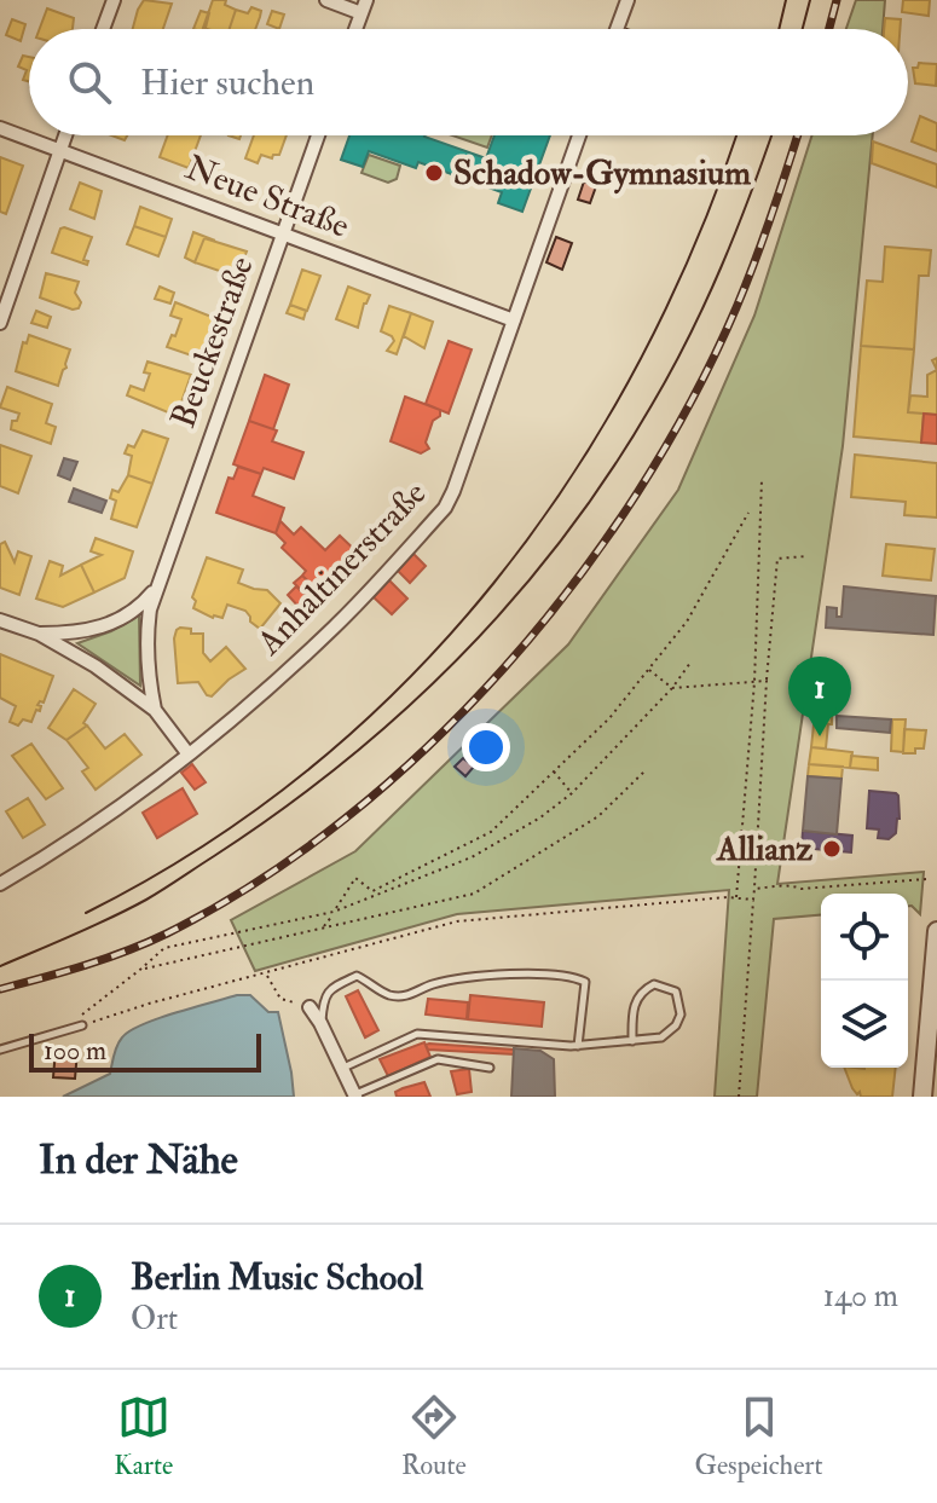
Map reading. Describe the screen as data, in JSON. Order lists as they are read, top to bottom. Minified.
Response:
{"streets":{"street":["Neue Straße","Beuckestraße","Anhaltinerstraße"]},"crossings":[["Neue Straße","Beuckestraße"],["Neue Straße","Anhaltinerstraße"]],"places":["Schadow-Gymnasium","Allianz"],"scale_bar":"100 m","page":{"search":"Hier suchen","pins":"1","scale":"100 m","heading":"In der Nähe","list":[{"mark":"1","name":"Berlin Music School","note":"Ort","value":"140 m"}],"nav":["Karte","Route","Gespeichert"]}}
